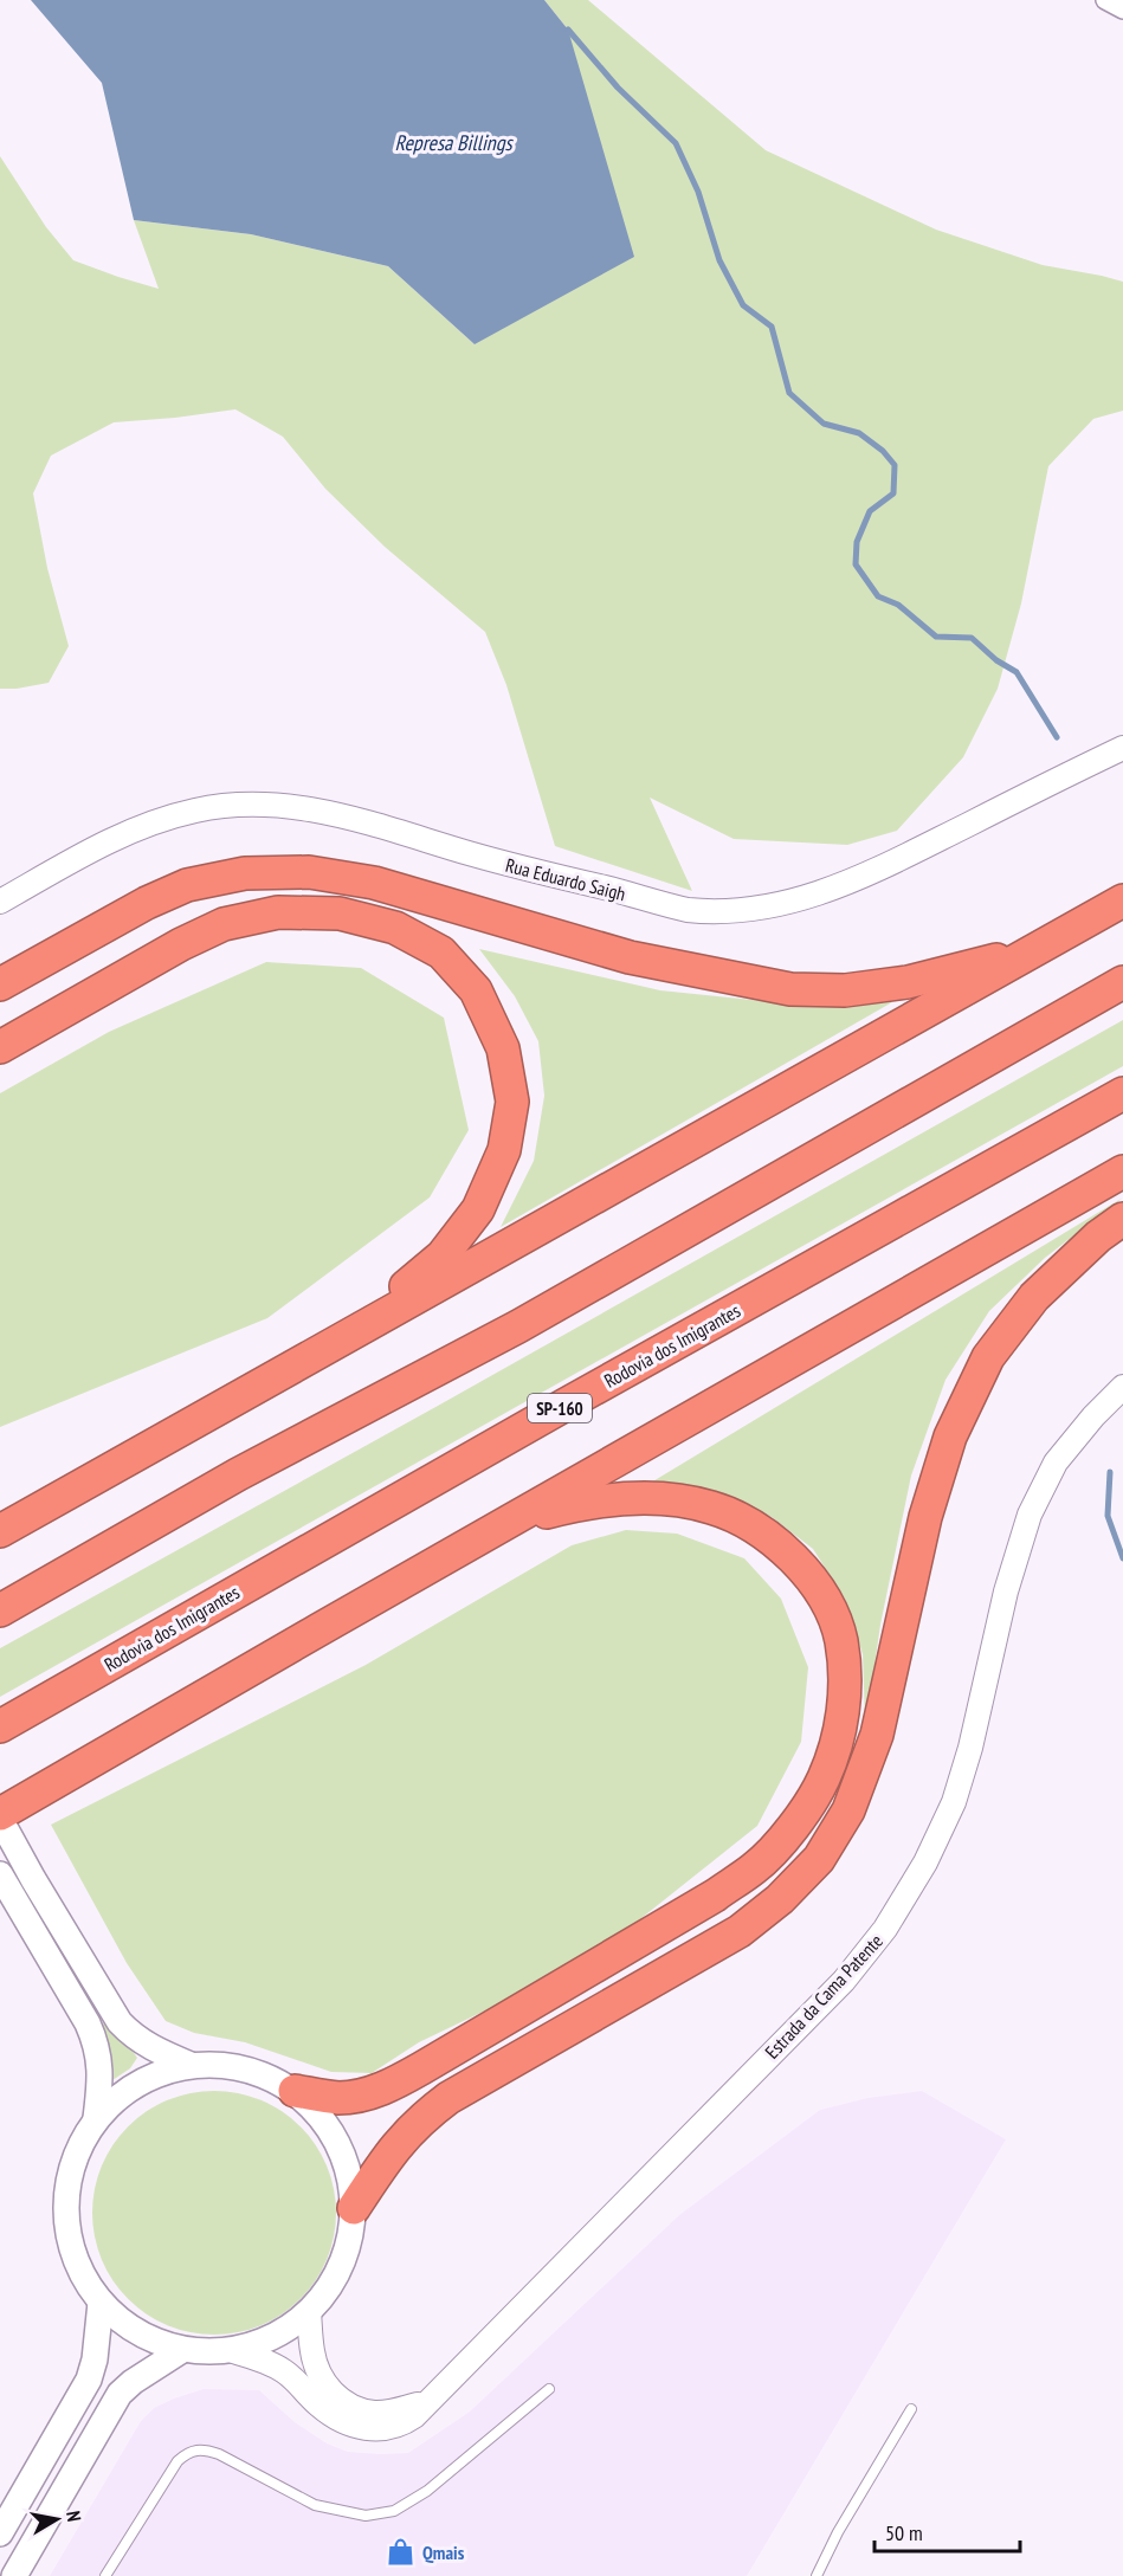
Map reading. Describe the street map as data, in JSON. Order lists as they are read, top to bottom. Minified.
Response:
{"streets":{"highway":["Rodovia dos Imigrantes","SP-160"],"street":["Rua Eduardo Saigh","Estrada da Cama Patente"]},"water":["Represa Billings"],"places":{"shop":["Qmais"]},"scale_bar":"50 m","north":"right"}
